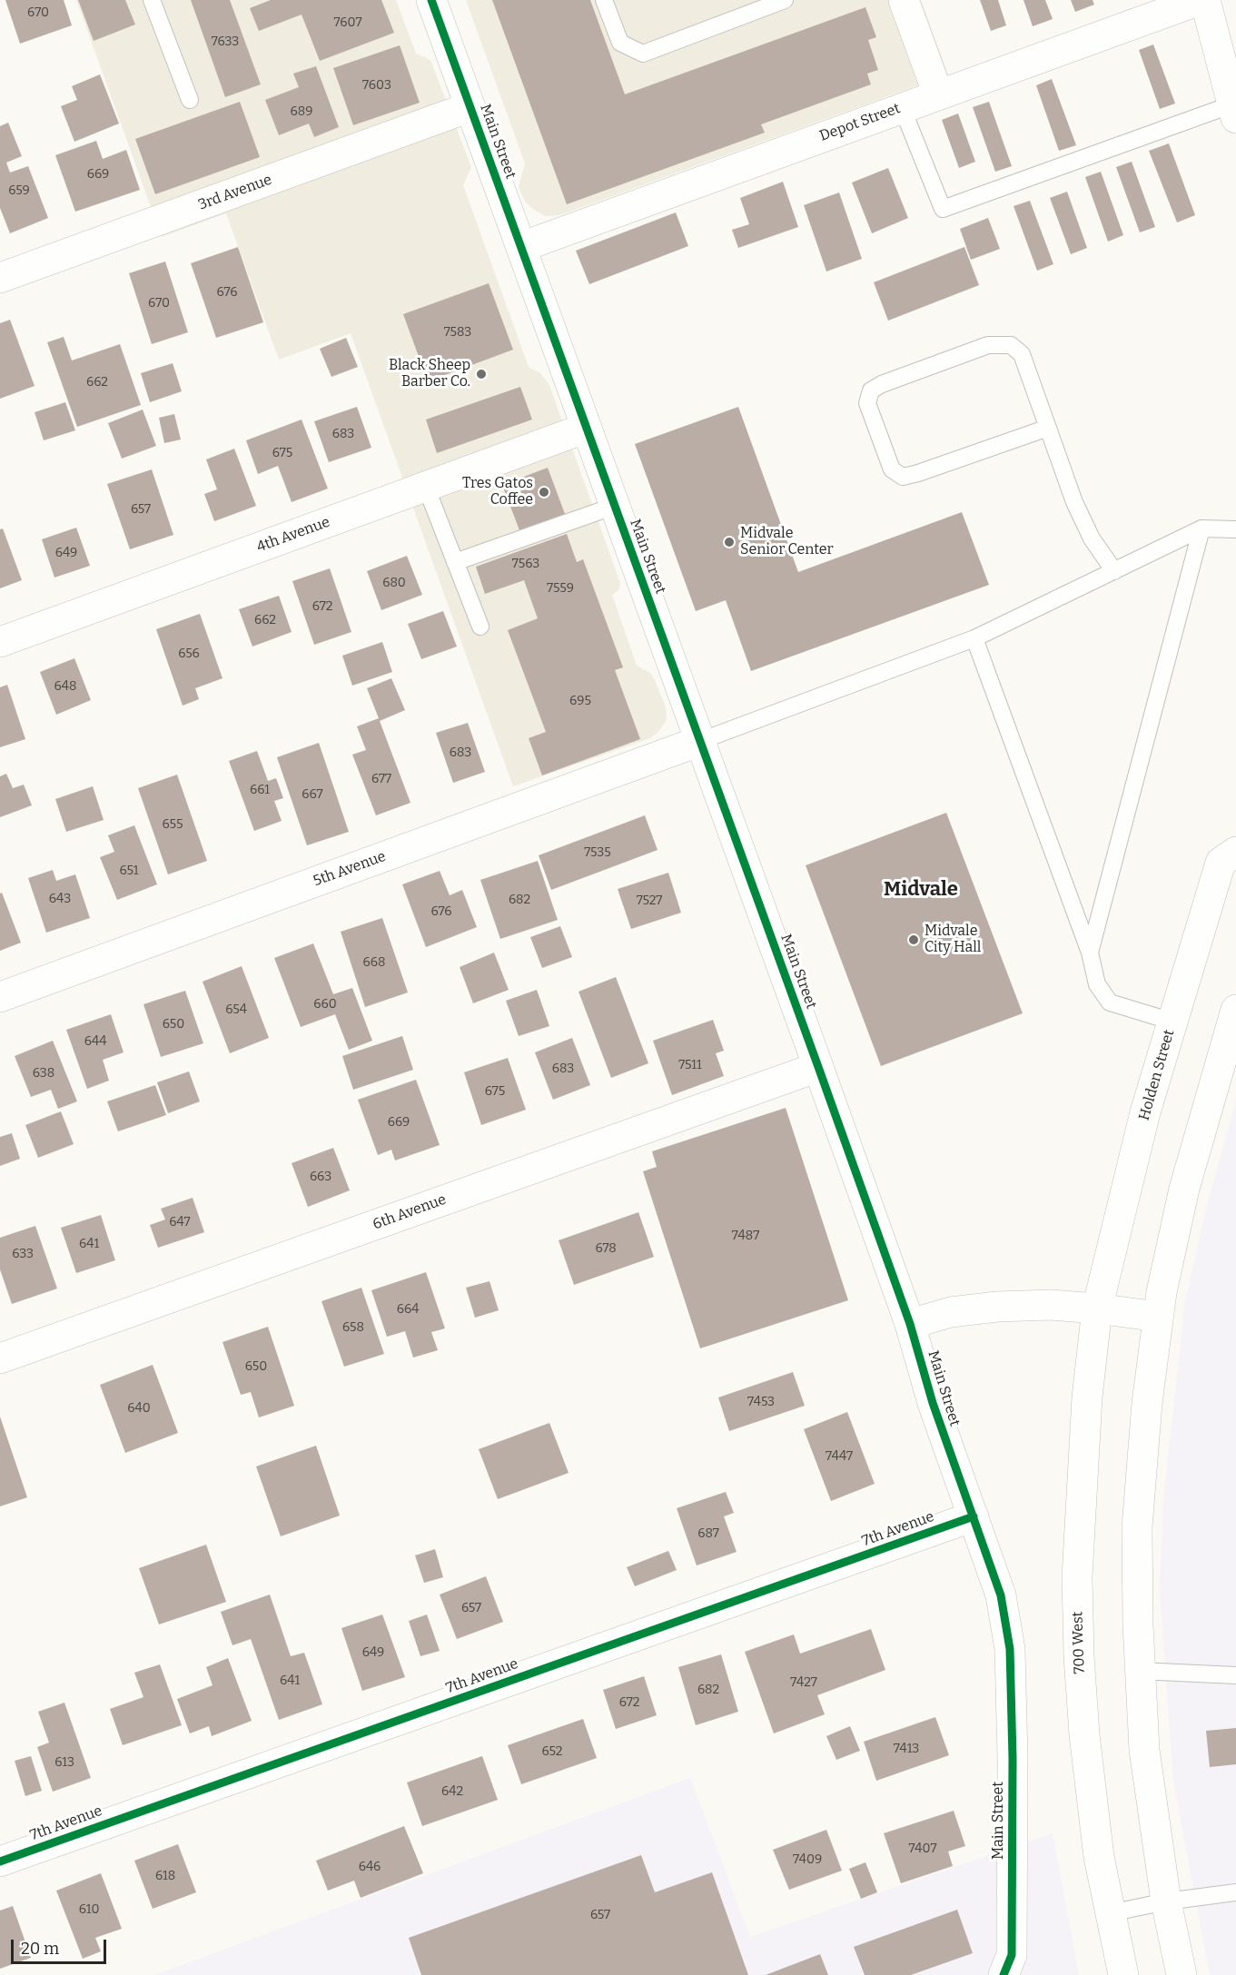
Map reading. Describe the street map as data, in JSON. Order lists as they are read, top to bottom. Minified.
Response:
{"streets":{"street":["Depot Street","Main Street","3rd Avenue","4th Avenue","5th Avenue","Holden Street","6th Avenue","7th Avenue","700 West"]},"crossings":[["Depot Street","Main Street"],["Main Street","3rd Avenue"],["Main Street","4th Avenue"],["Main Street","5th Avenue"],["Main Street","6th Avenue"],["Main Street","7th Avenue"],["Holden Street","700 West"]],"districts":["Midvale"],"places":["Black Sheep Barber Co.","Tres Gatos Coffee","Midvale Senior Center","Midvale City Hall"],"house_numbers":["670","7607","7633","7603","689","669","659","676","670","7583","662","683","675","657","649","7563","680","7559","672","662","656","648","695","683","677","661","667","655","7535","651","643","682","7527","676","668","660","654","650","644","7511","683","638","675","669","663","647","7487","641","678","633","664","658","650","7453","640","7447","687","657","649","641","7427","682","672","7413","652","613","642","7407","7409","646","618","610","657"],"scale_bar":"20 m"}
